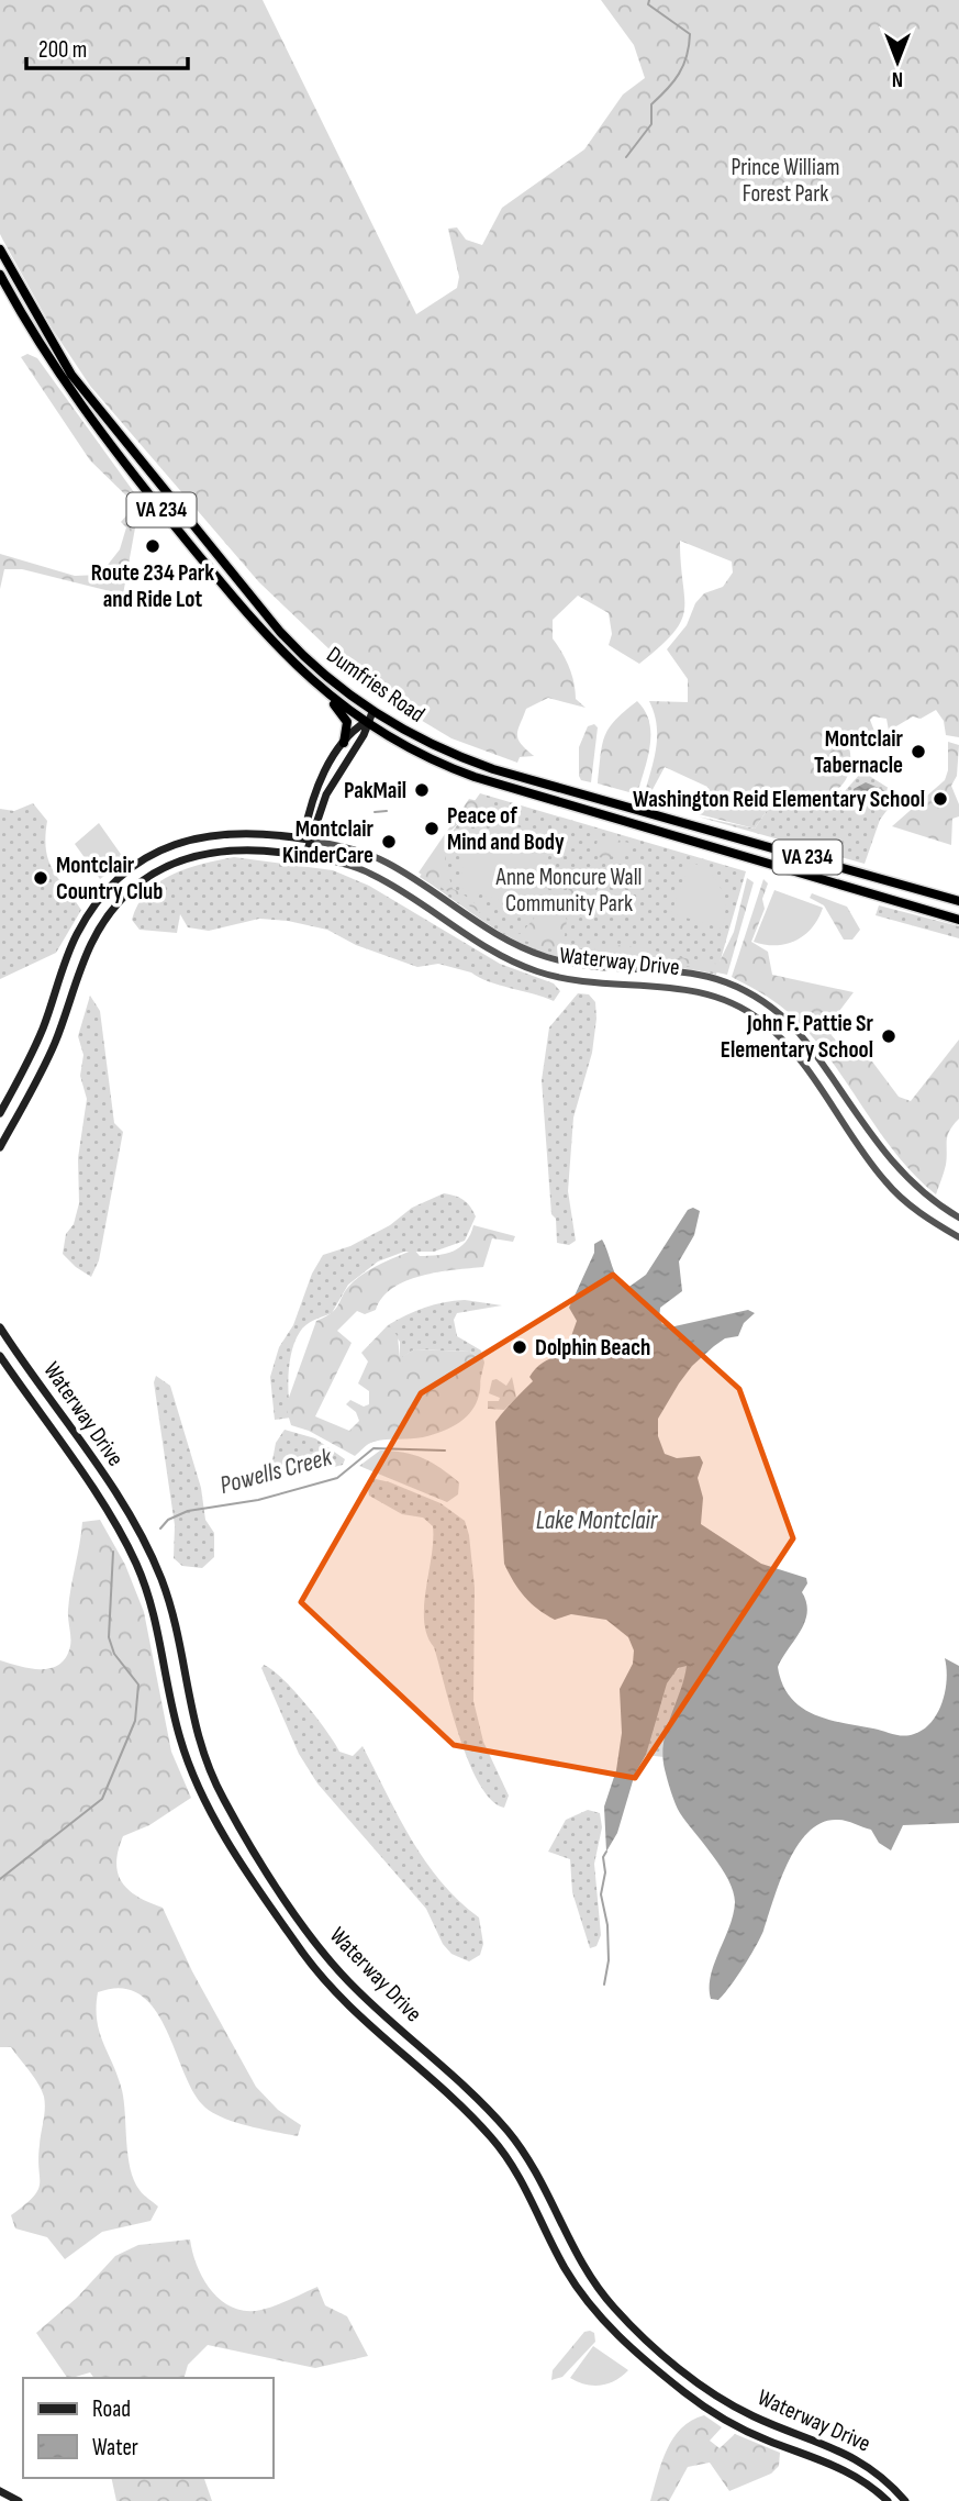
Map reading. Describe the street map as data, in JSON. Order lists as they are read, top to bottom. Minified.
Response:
{"streets":{"highway":["VA 234","Dumfries Road"],"main road":["Waterway Drive"]},"water":["Powells Creek","Lake Montclair"],"parks":["Prince William Forest Park","Anne Moncure Wall Community Park"],"places":["Route 234 Park and Ride Lot","Montclair Tabernacle","PakMail","Washington Reid Elementary School","Peace of Mind and Body","Montclair KinderCare","Montclair Country Club","John F. Pattie Sr Elementary School","Dolphin Beach"],"legend":["Road","Water"],"scale_bar":"200 m","north":"bottom"}
